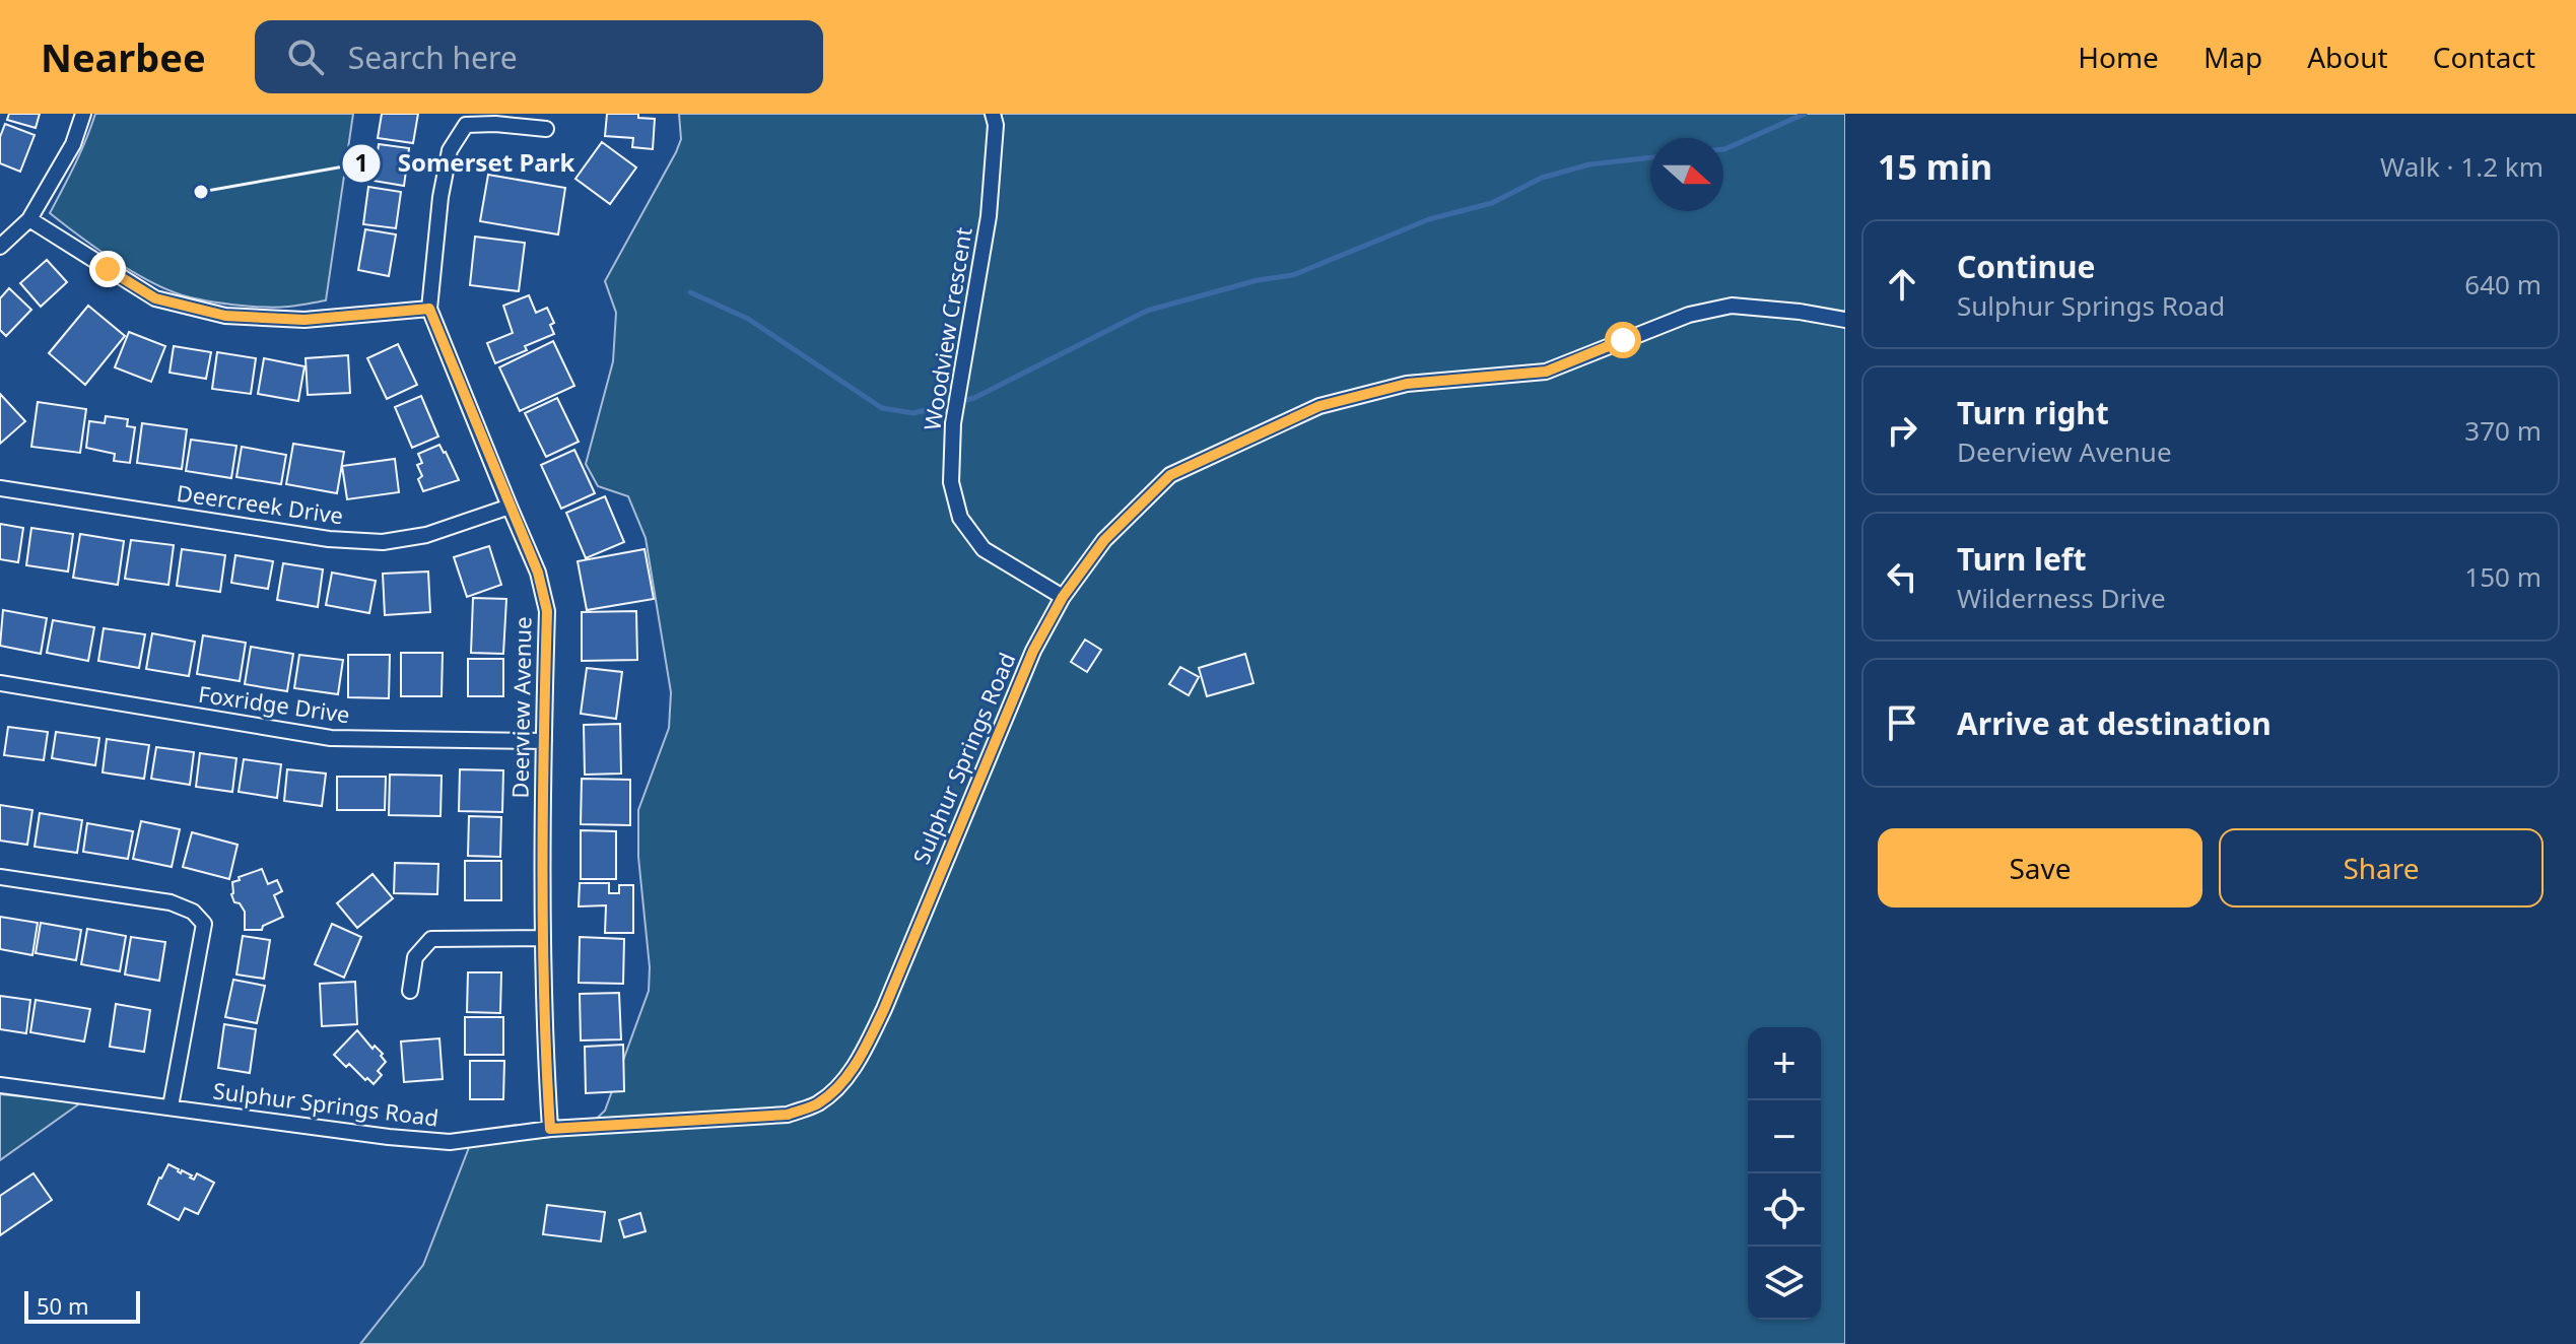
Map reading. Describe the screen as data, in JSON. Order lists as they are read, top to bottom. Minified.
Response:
{"streets":{"street":["Woodview Crescent","Deercreek Drive","Foxridge Drive","Deerview Avenue","Sulphur Springs Road"]},"crossings":[["Woodview Crescent","Sulphur Springs Road"],["Deercreek Drive","Deerview Avenue"],["Foxridge Drive","Deerview Avenue"],["Deerview Avenue","Sulphur Springs Road"]],"places":["Somerset Park"],"scale_bar":"50 m","north":"right","page":{"header":"Nearbee","search":"Search here","nav":["Home","Map","About","Contact"],"heading":["15 min","Walk · 1.2 km"],"list":[["Continue","Sulphur Springs Road","640 m"],["Turn right","Deerview Avenue","370 m"],["Turn left","Wilderness Drive","150 m"],"Arrive at destination"],"buttons":["Save","Share"],"map_buttons":["+","−"],"scale":"50 m"}}
